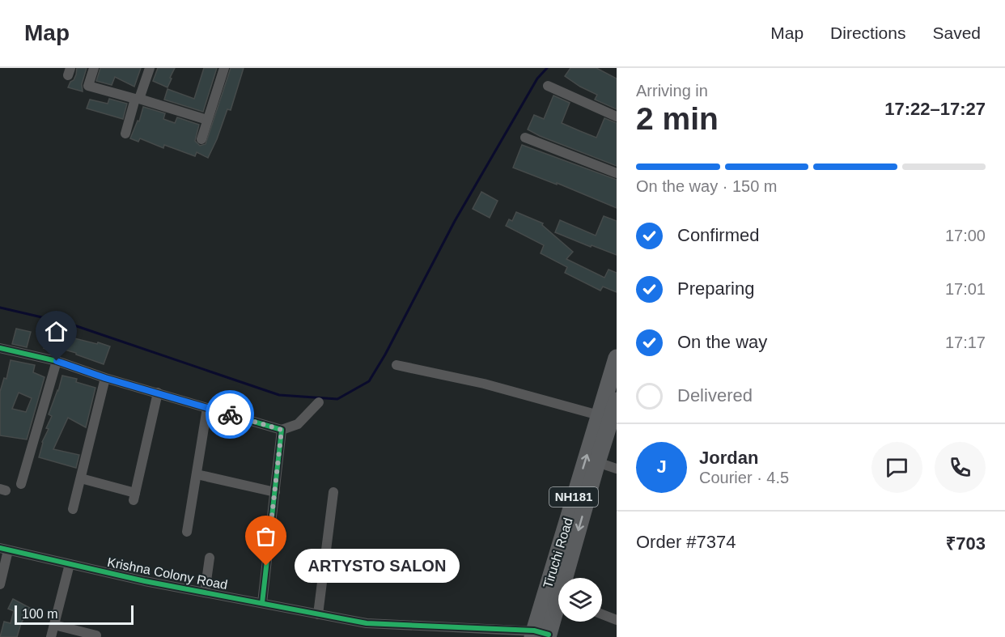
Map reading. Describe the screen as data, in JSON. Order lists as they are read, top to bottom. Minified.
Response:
{"streets":{"highway":["NH181","Tiruchi Road"],"street":["Krishna Colony Road"]},"crossings":[["NH181","Tiruchi Road"],["NH181","Krishna Colony Road"]],"places":["ARTYSTO SALON"],"scale_bar":"100 m","page":{"header":"Map","nav":["Map","Directions","Saved"],"heading":["2 min","Arriving in","17:22–17:27"],"panel":["Jordan","Courier · 4.5","Order #7374","₹703"],"bar":"On the way · 150 m","list":[["Confirmed","17:00"],["Preparing","17:01"],["On the way","17:17"],"Delivered"],"round":"J","bubble":"ARTYSTO SALON","scale":"100 m"}}
